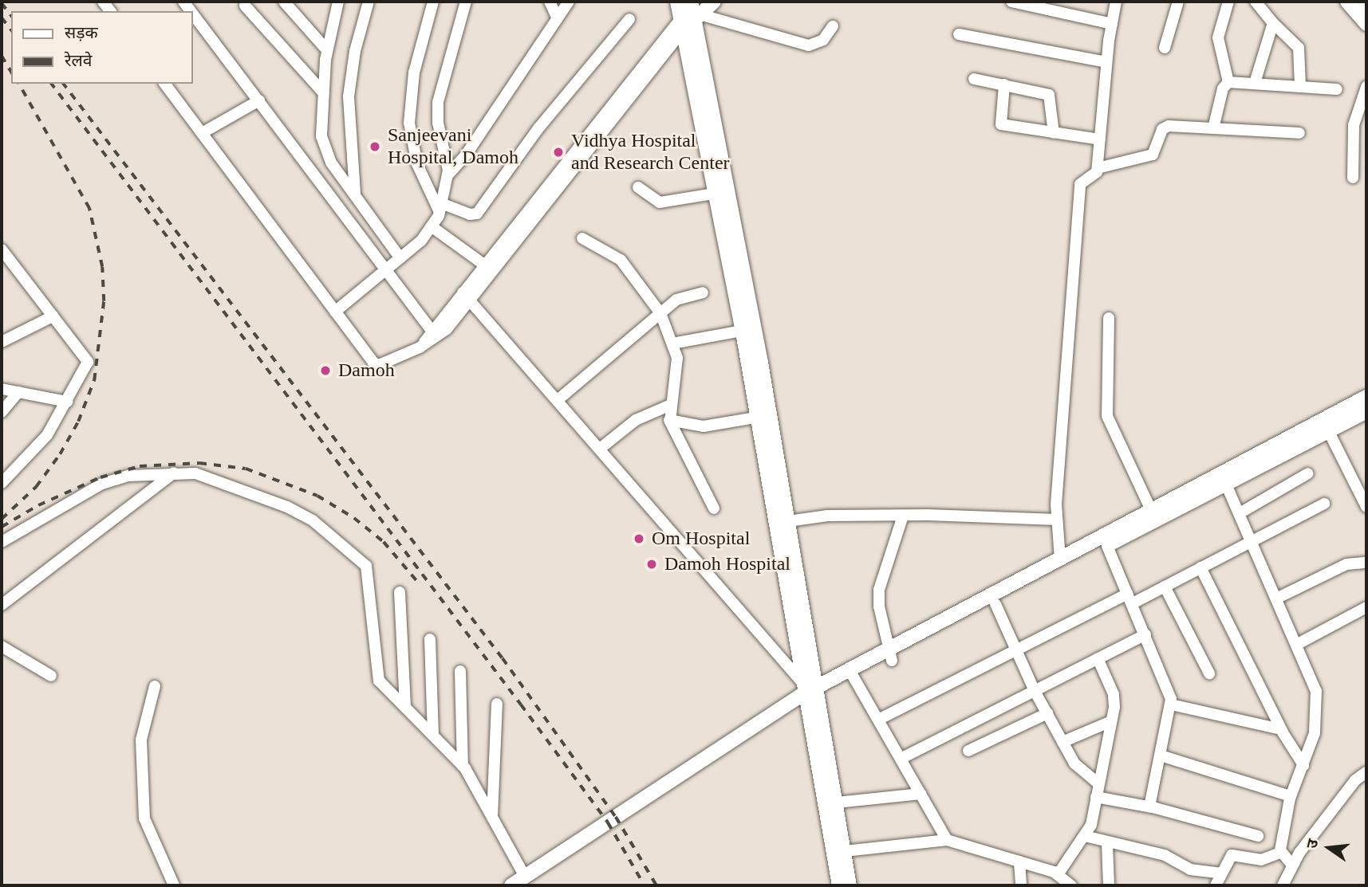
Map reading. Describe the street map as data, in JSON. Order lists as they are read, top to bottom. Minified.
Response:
{"places":["Sanjeevani Hospital, Damoh","Vidhya Hospital and Research Center","Damoh","Om Hospital","Damoh Hospital"],"legend":["सड़क","रेलवे"],"north":"left"}
